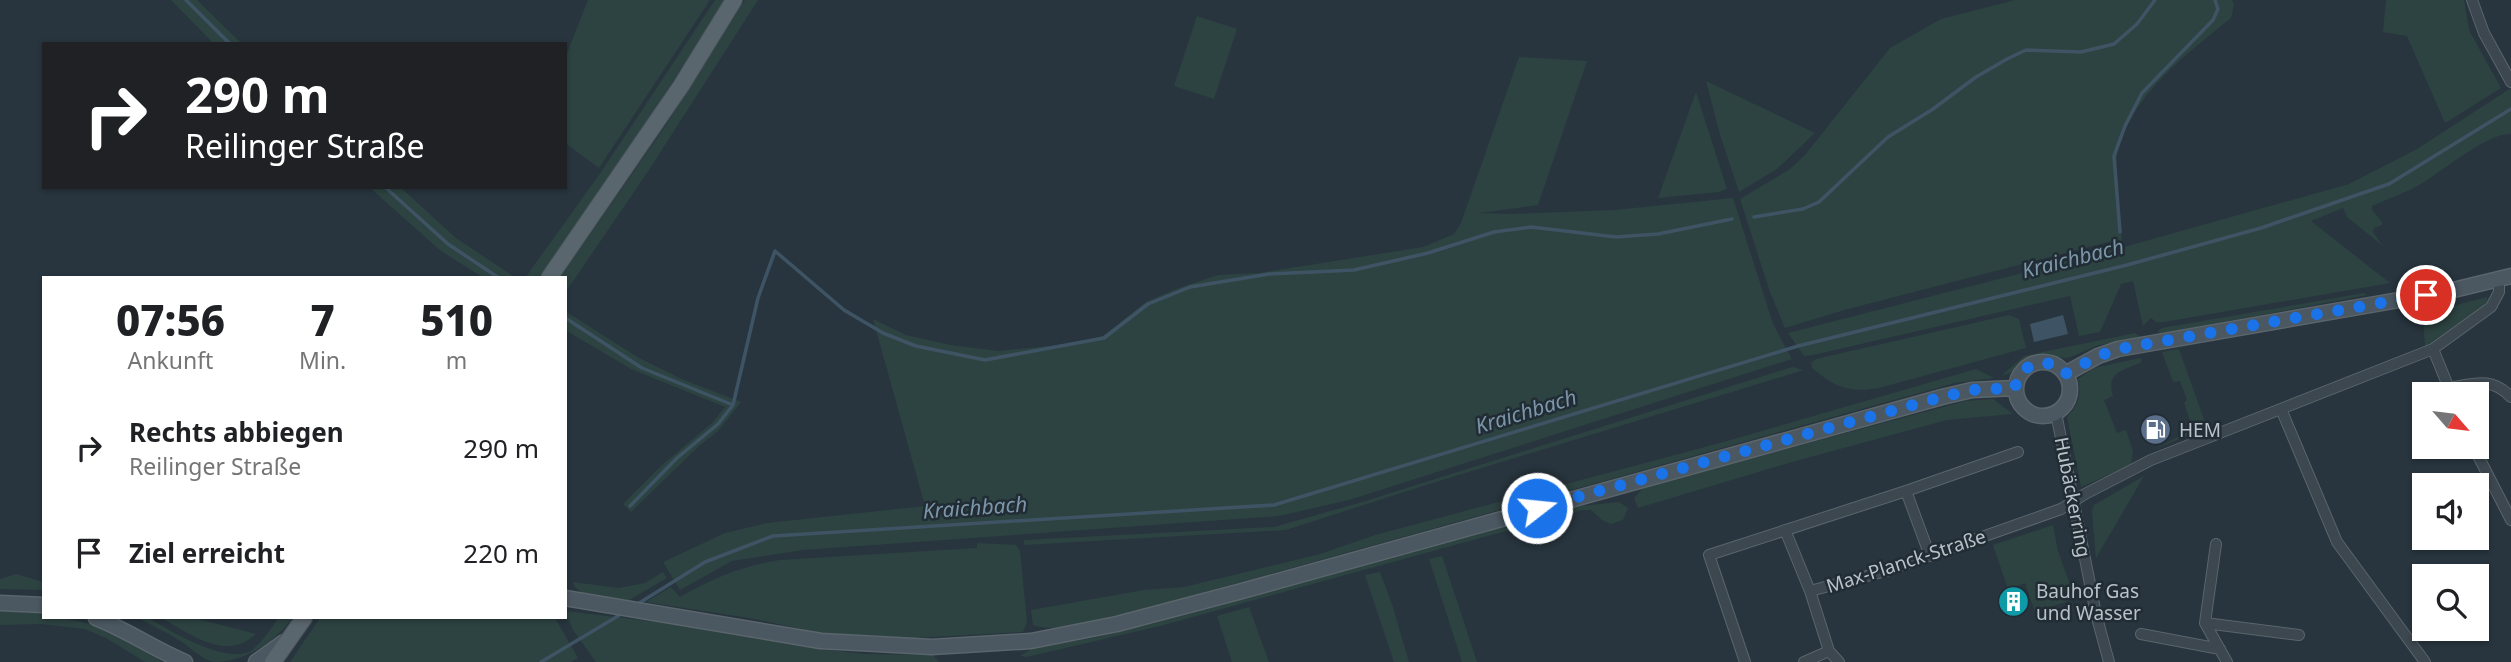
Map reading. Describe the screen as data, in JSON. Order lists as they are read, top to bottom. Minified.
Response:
{"streets":{"street":["Hubäckerring","Max-Planck-Straße"]},"crossings":[["Hubäckerring","Max-Planck-Straße"]],"water":["Kraichbach"],"places":{"fuel station":["HEM"],"building":["Bauhof Gas und Wasser"]},"north":"bottom right","page":{"turn":["290 m","Reilinger Straße"],"eta":["07:56","Ankunft","7","Min.","510","m"],"list":[{"name":"Rechts abbiegen","note":"Reilinger Straße","value":"290 m"},{"name":"Ziel erreicht","value":"220 m"}]}}
